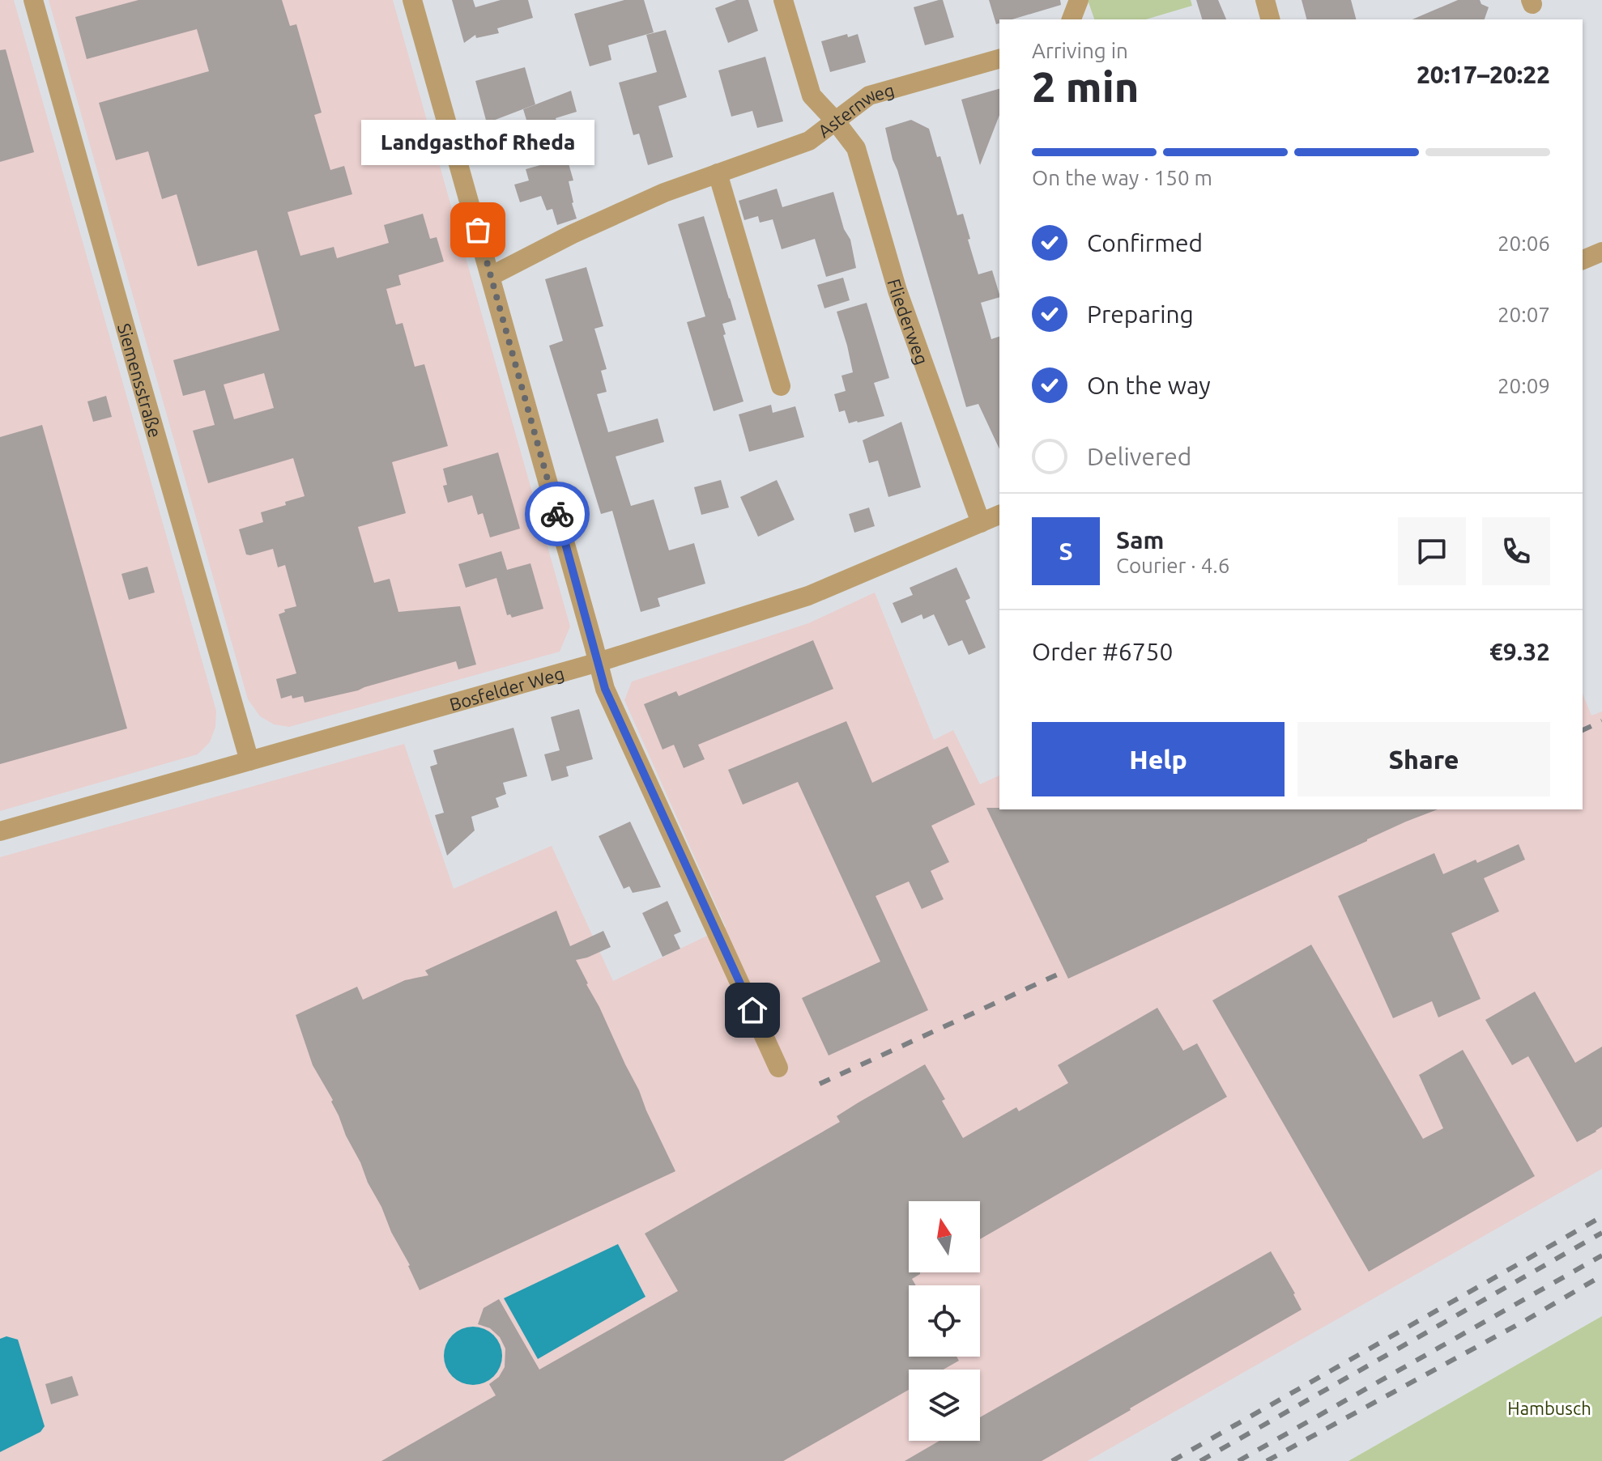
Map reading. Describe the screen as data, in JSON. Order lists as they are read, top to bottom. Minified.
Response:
{"streets":{"street":["Asternweg","Fliederweg","Siemensstraße","Bosfelder Weg"]},"crossings":[["Asternweg","Fliederweg"],["Fliederweg","Bosfelder Weg"],["Siemensstraße","Bosfelder Weg"]],"parks":["Hambusch"],"places":["Landgasthof Rheda"],"north":"top","page":{"heading":["2 min","Arriving in","20:17–20:22"],"panel":["Sam","Courier · 4.6","Order #6750","€9.32"],"bubble":"Landgasthof Rheda","bar":"On the way · 150 m","list":[["Confirmed","20:06"],["Preparing","20:07"],["On the way","20:09"],"Delivered"],"round":"S","buttons":["Help","Share"]}}
